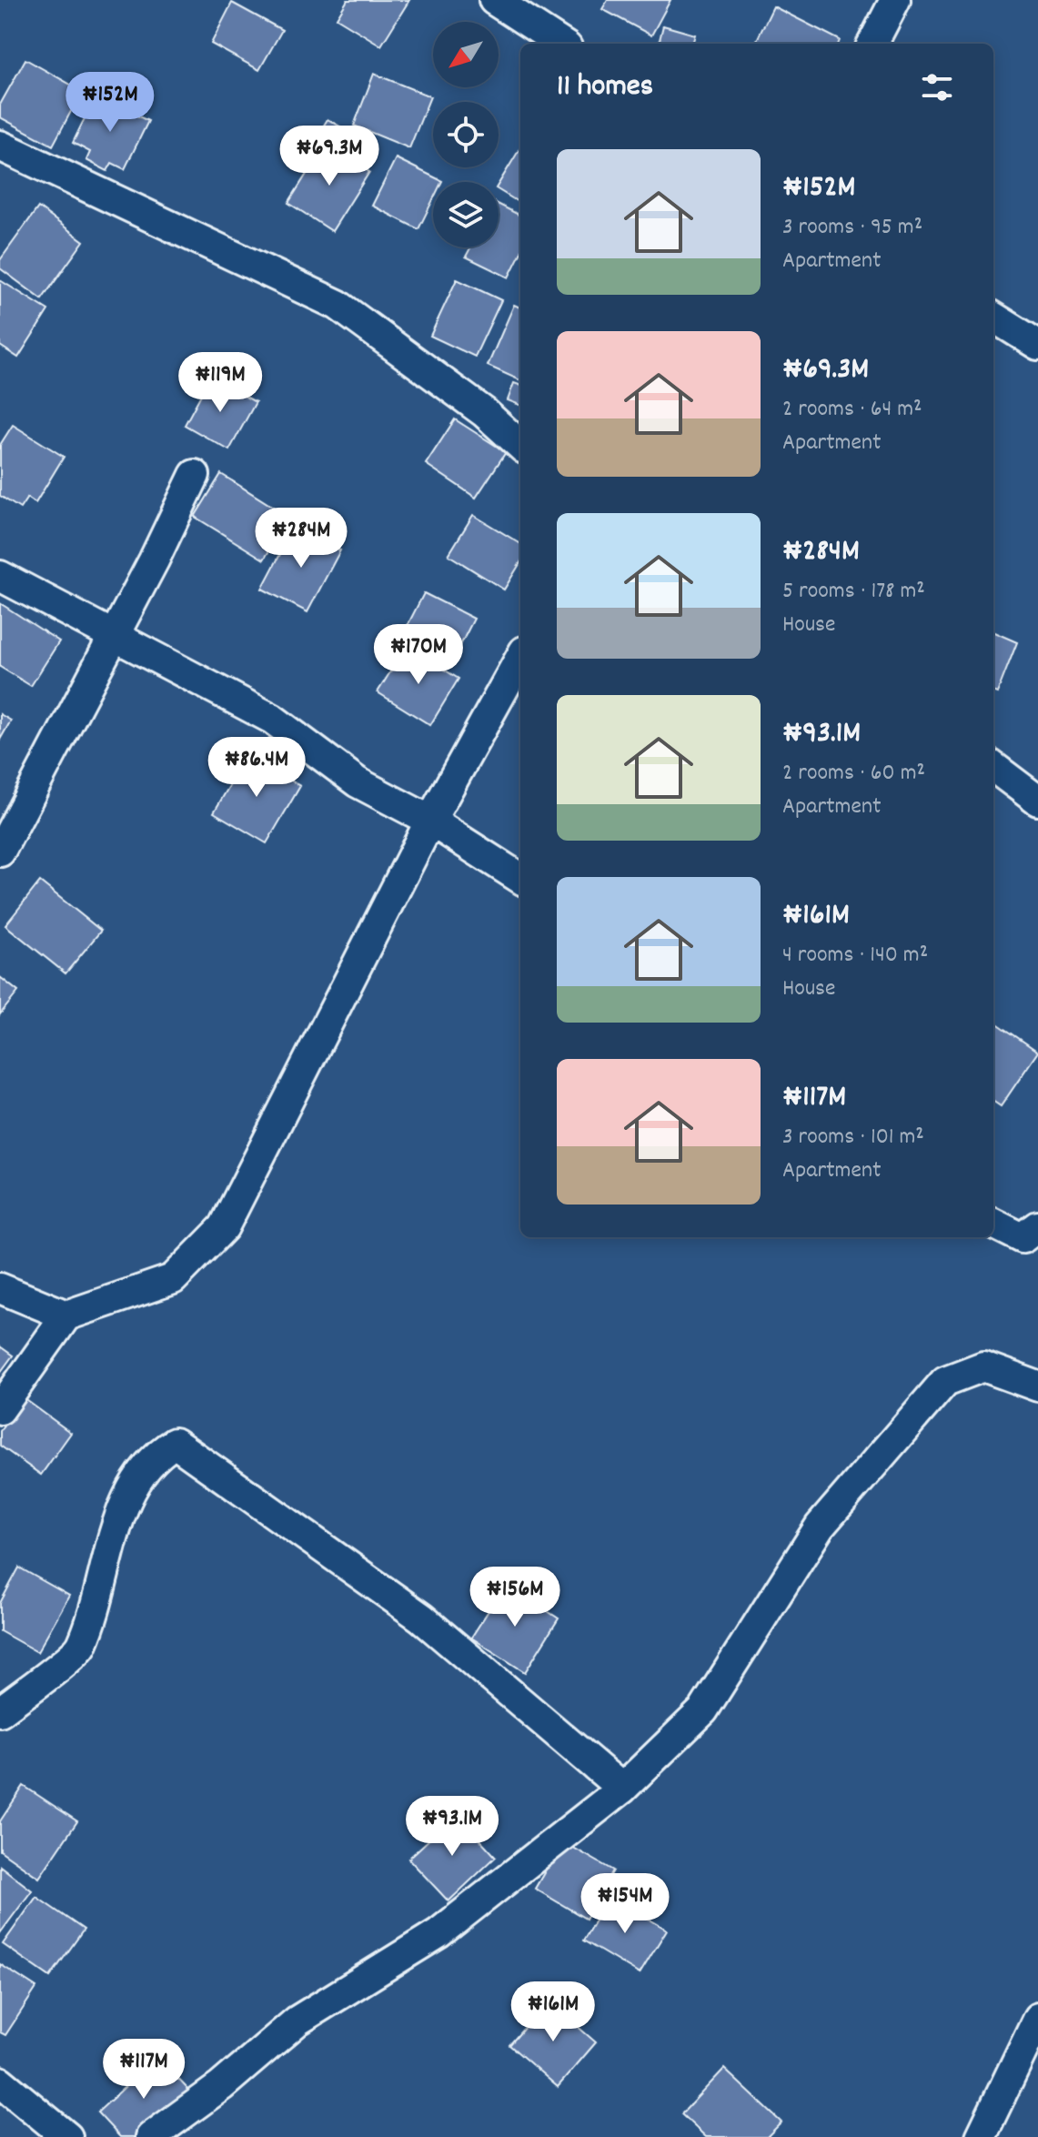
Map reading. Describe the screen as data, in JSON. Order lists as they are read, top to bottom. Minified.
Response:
{"north":"bottom left","page":{"heading":"11 homes","price":["₦152M","₦69.3M","₦119M","₦284M","₦170M","₦86.4M","₦156M","₦93.1M","₦154M","₦161M","₦117M"],"list":[{"name":"₦152M","note":"3 rooms · 95 m² · Apartment"},{"name":"₦69.3M","note":"2 rooms · 64 m² · Apartment"},{"name":"₦284M","note":"5 rooms · 178 m² · House"},{"name":"₦93.1M","note":"2 rooms · 60 m² · Apartment"},{"name":"₦161M","note":"4 rooms · 140 m² · House"},{"name":"₦117M","note":"3 rooms · 101 m² · Apartment"}]}}
